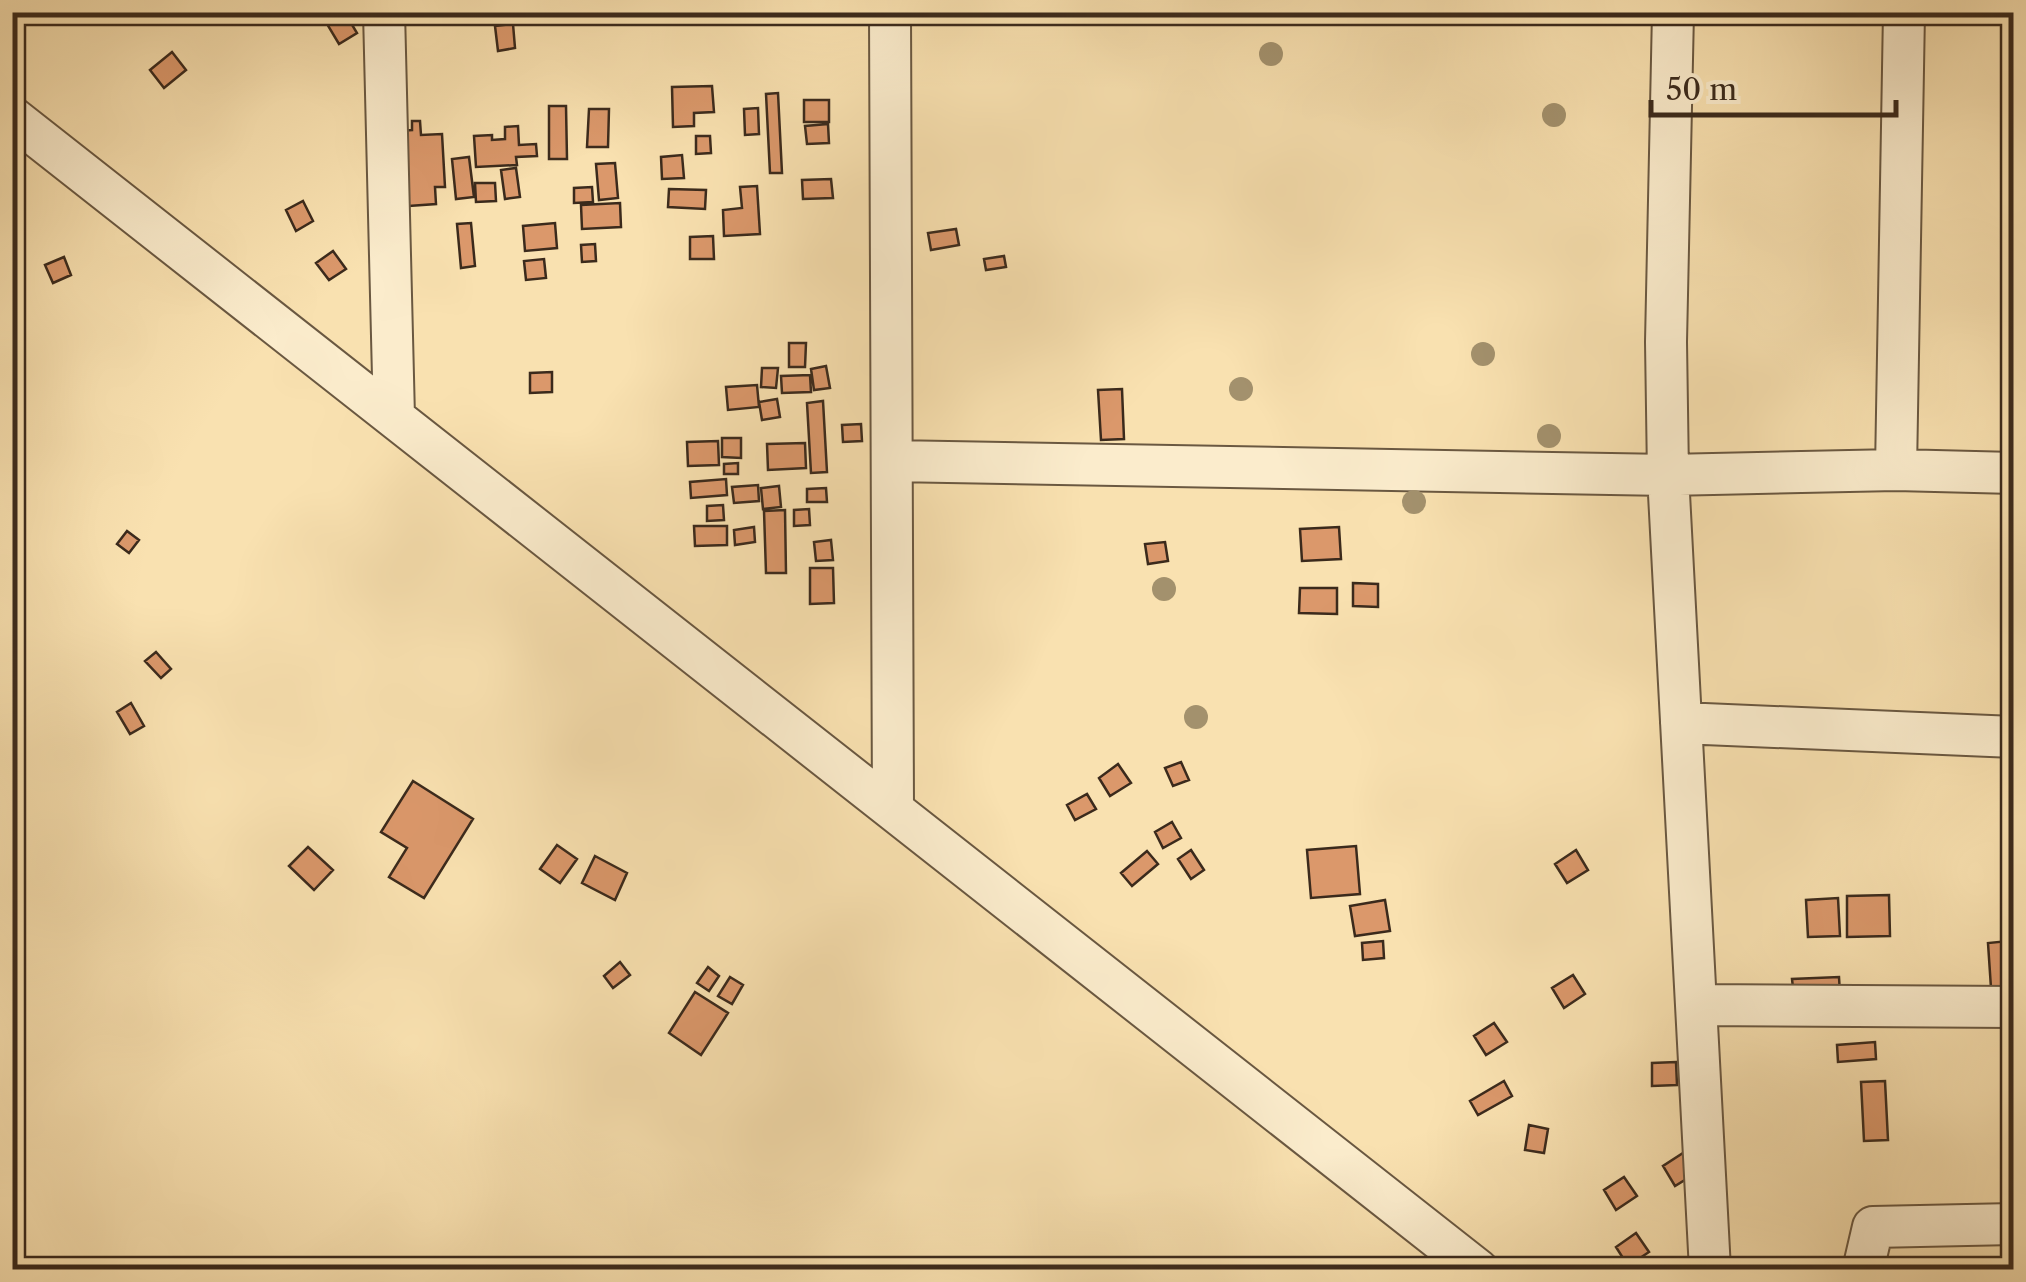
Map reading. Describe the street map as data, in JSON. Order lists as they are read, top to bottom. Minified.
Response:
{"scale_bar":"50 m"}
